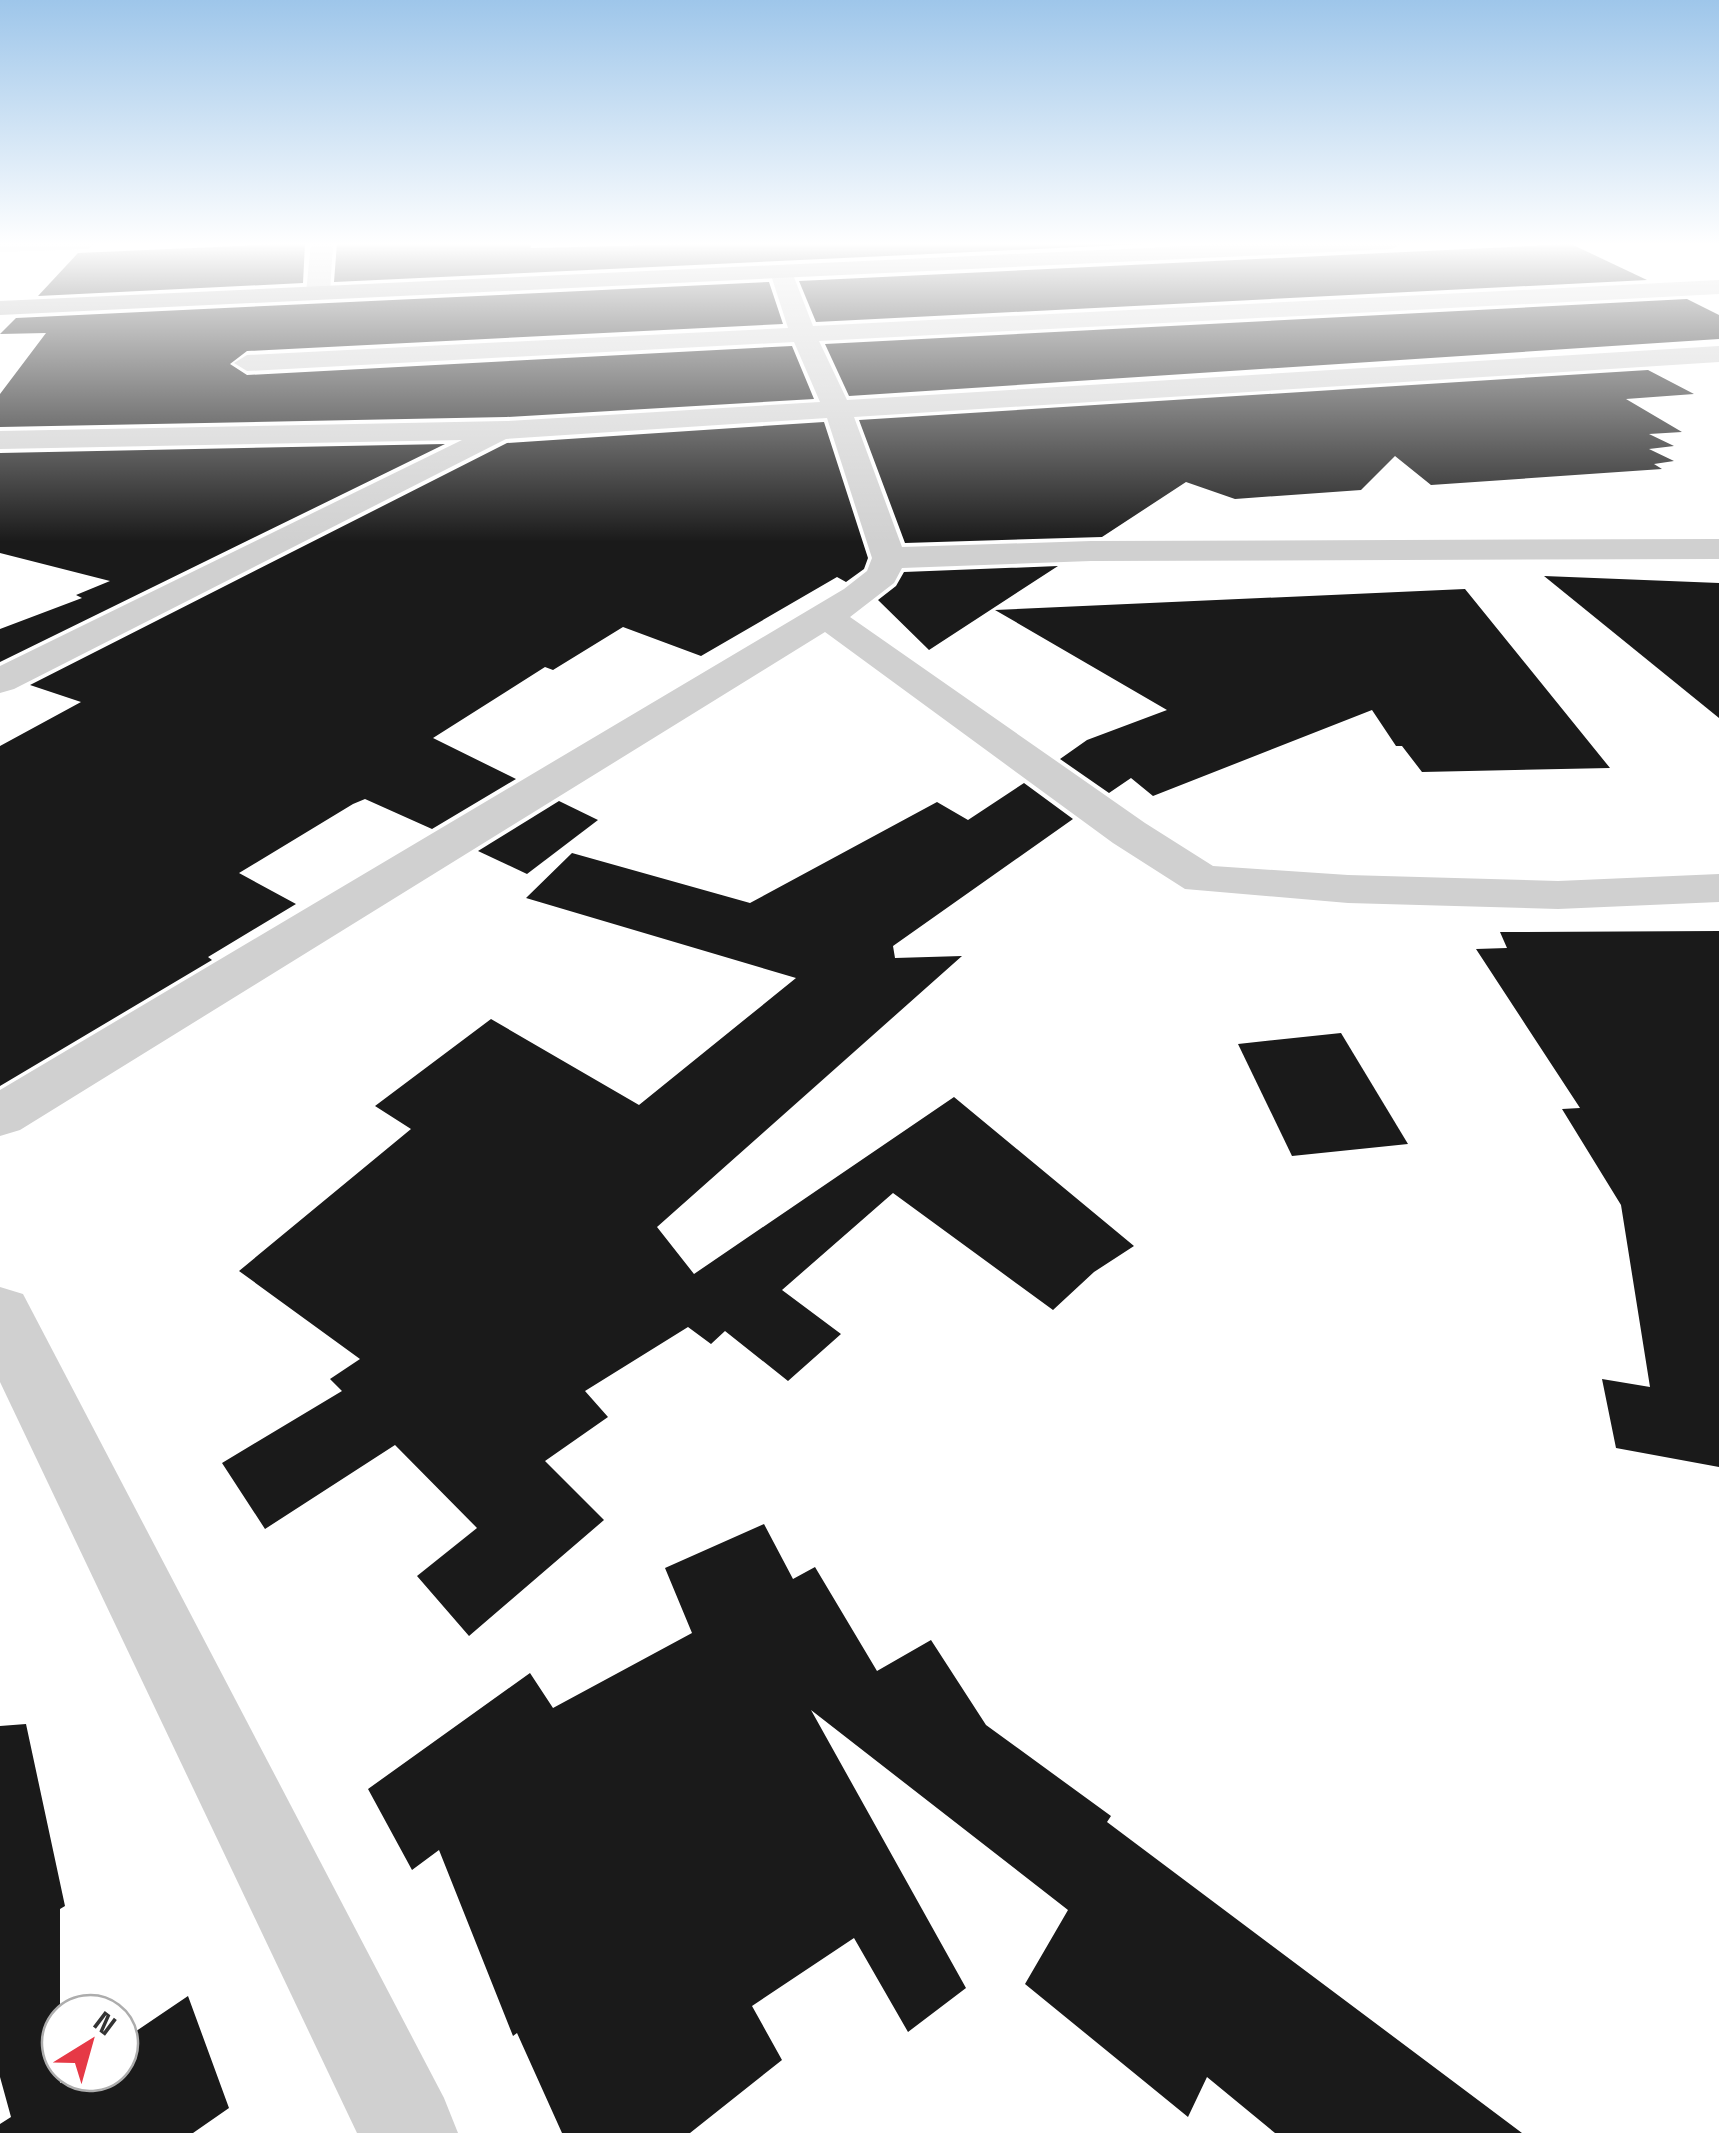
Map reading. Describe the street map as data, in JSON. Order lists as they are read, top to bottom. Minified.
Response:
{"north":"top right"}
